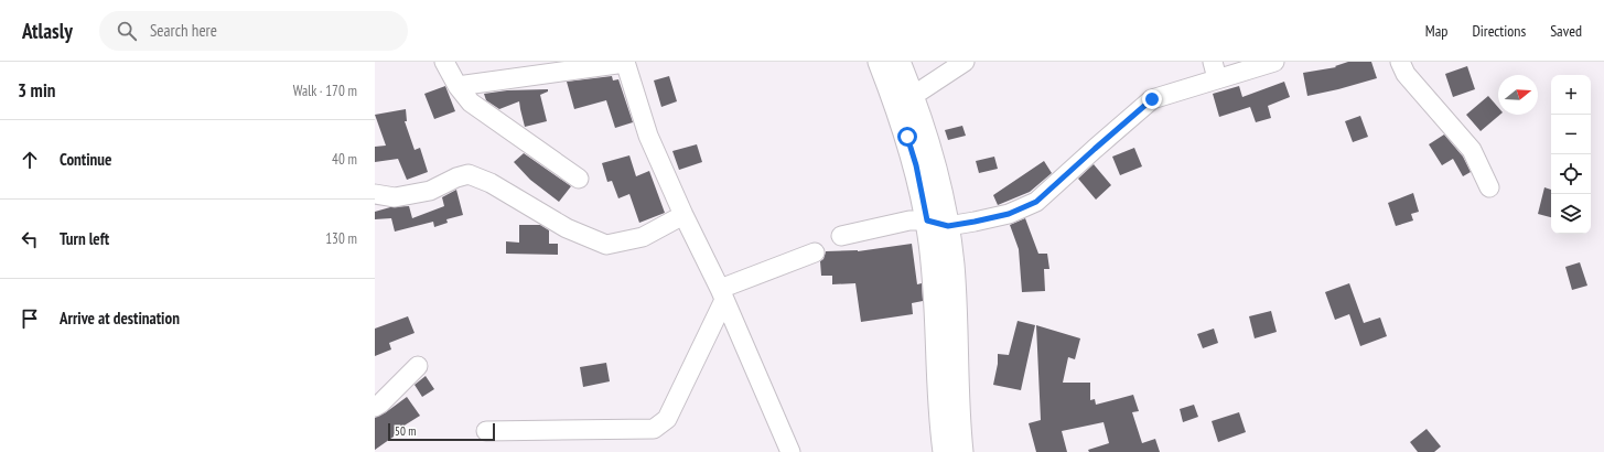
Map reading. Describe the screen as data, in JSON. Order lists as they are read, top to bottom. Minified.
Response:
{"scale_bar":"50 m","north":"right","page":{"header":"Atlasly","search":"Search here","nav":["Map","Directions","Saved"],"heading":["3 min","Walk · 170 m"],"map_buttons":["+","−"],"list":[["Continue","40 m"],["Turn left","130 m"],"Arrive at destination"],"scale":"50 m"}}
